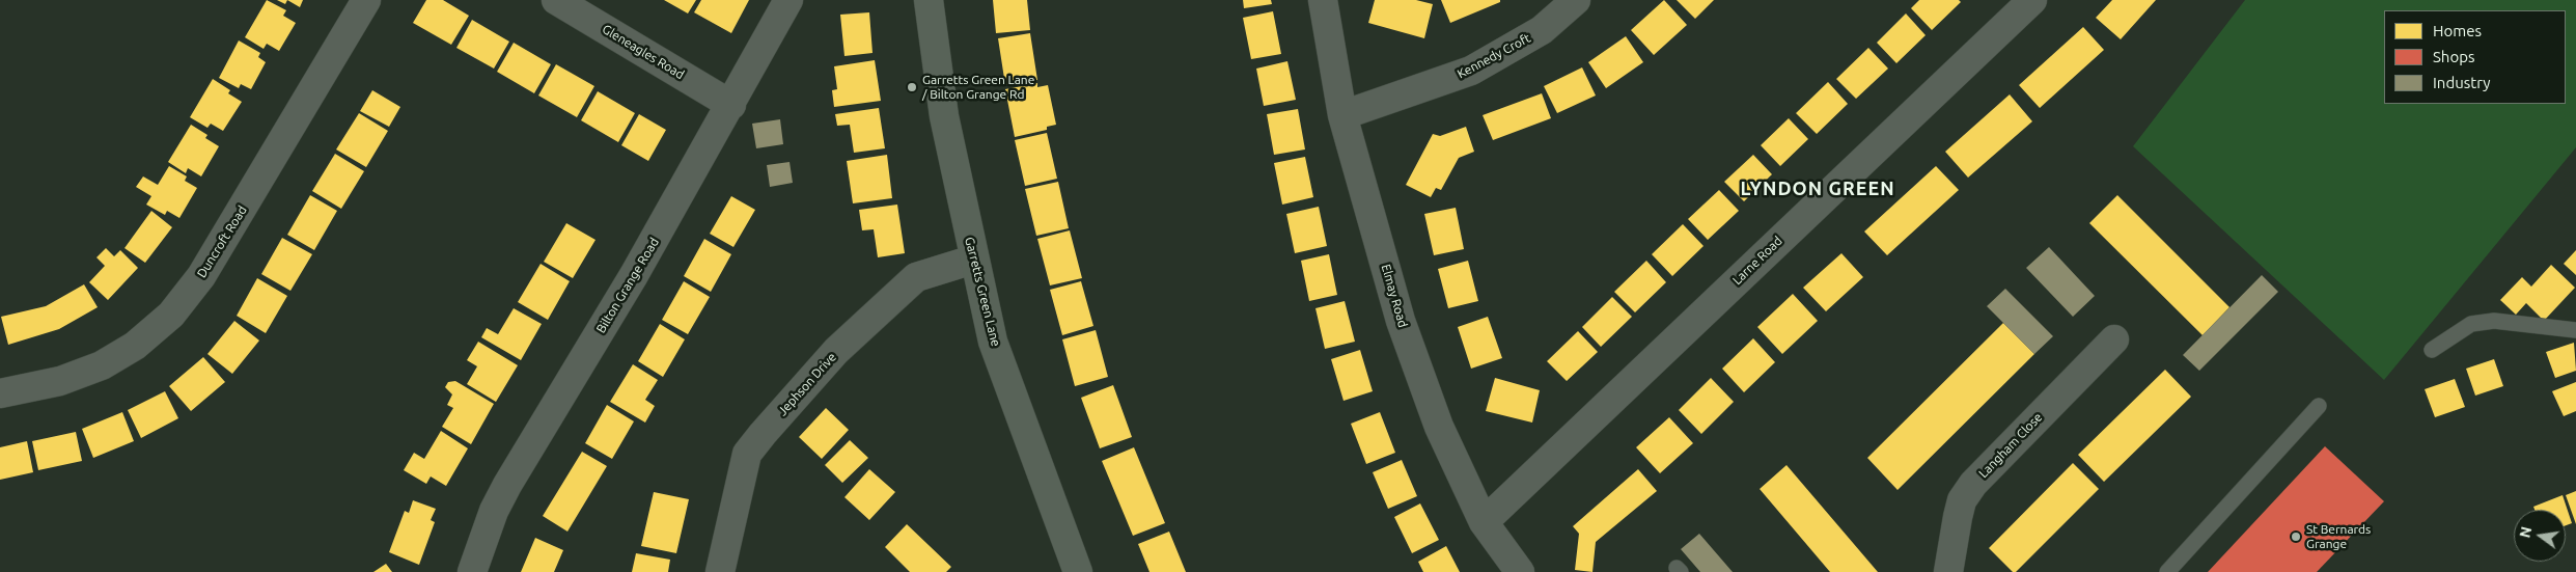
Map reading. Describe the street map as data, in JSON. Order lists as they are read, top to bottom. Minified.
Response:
{"streets":{"street":["Gleneagles Road","Kennedy Croft","Duncroft Road","Larne Road","Bilton Grange Road","Garretts Green Lane","Elmay Road","Jephson Drive","Langham Close"]},"crossings":[["Gleneagles Road","Bilton Grange Road"],["Kennedy Croft","Elmay Road"],["Larne Road","Elmay Road"],["Garretts Green Lane","Jephson Drive"]],"districts":["LYNDON GREEN"],"places":["Garretts Green Lane / Bilton Grange Rd","St Bernards Grange"],"legend":["Homes","Shops","Industry"],"north":"left"}
